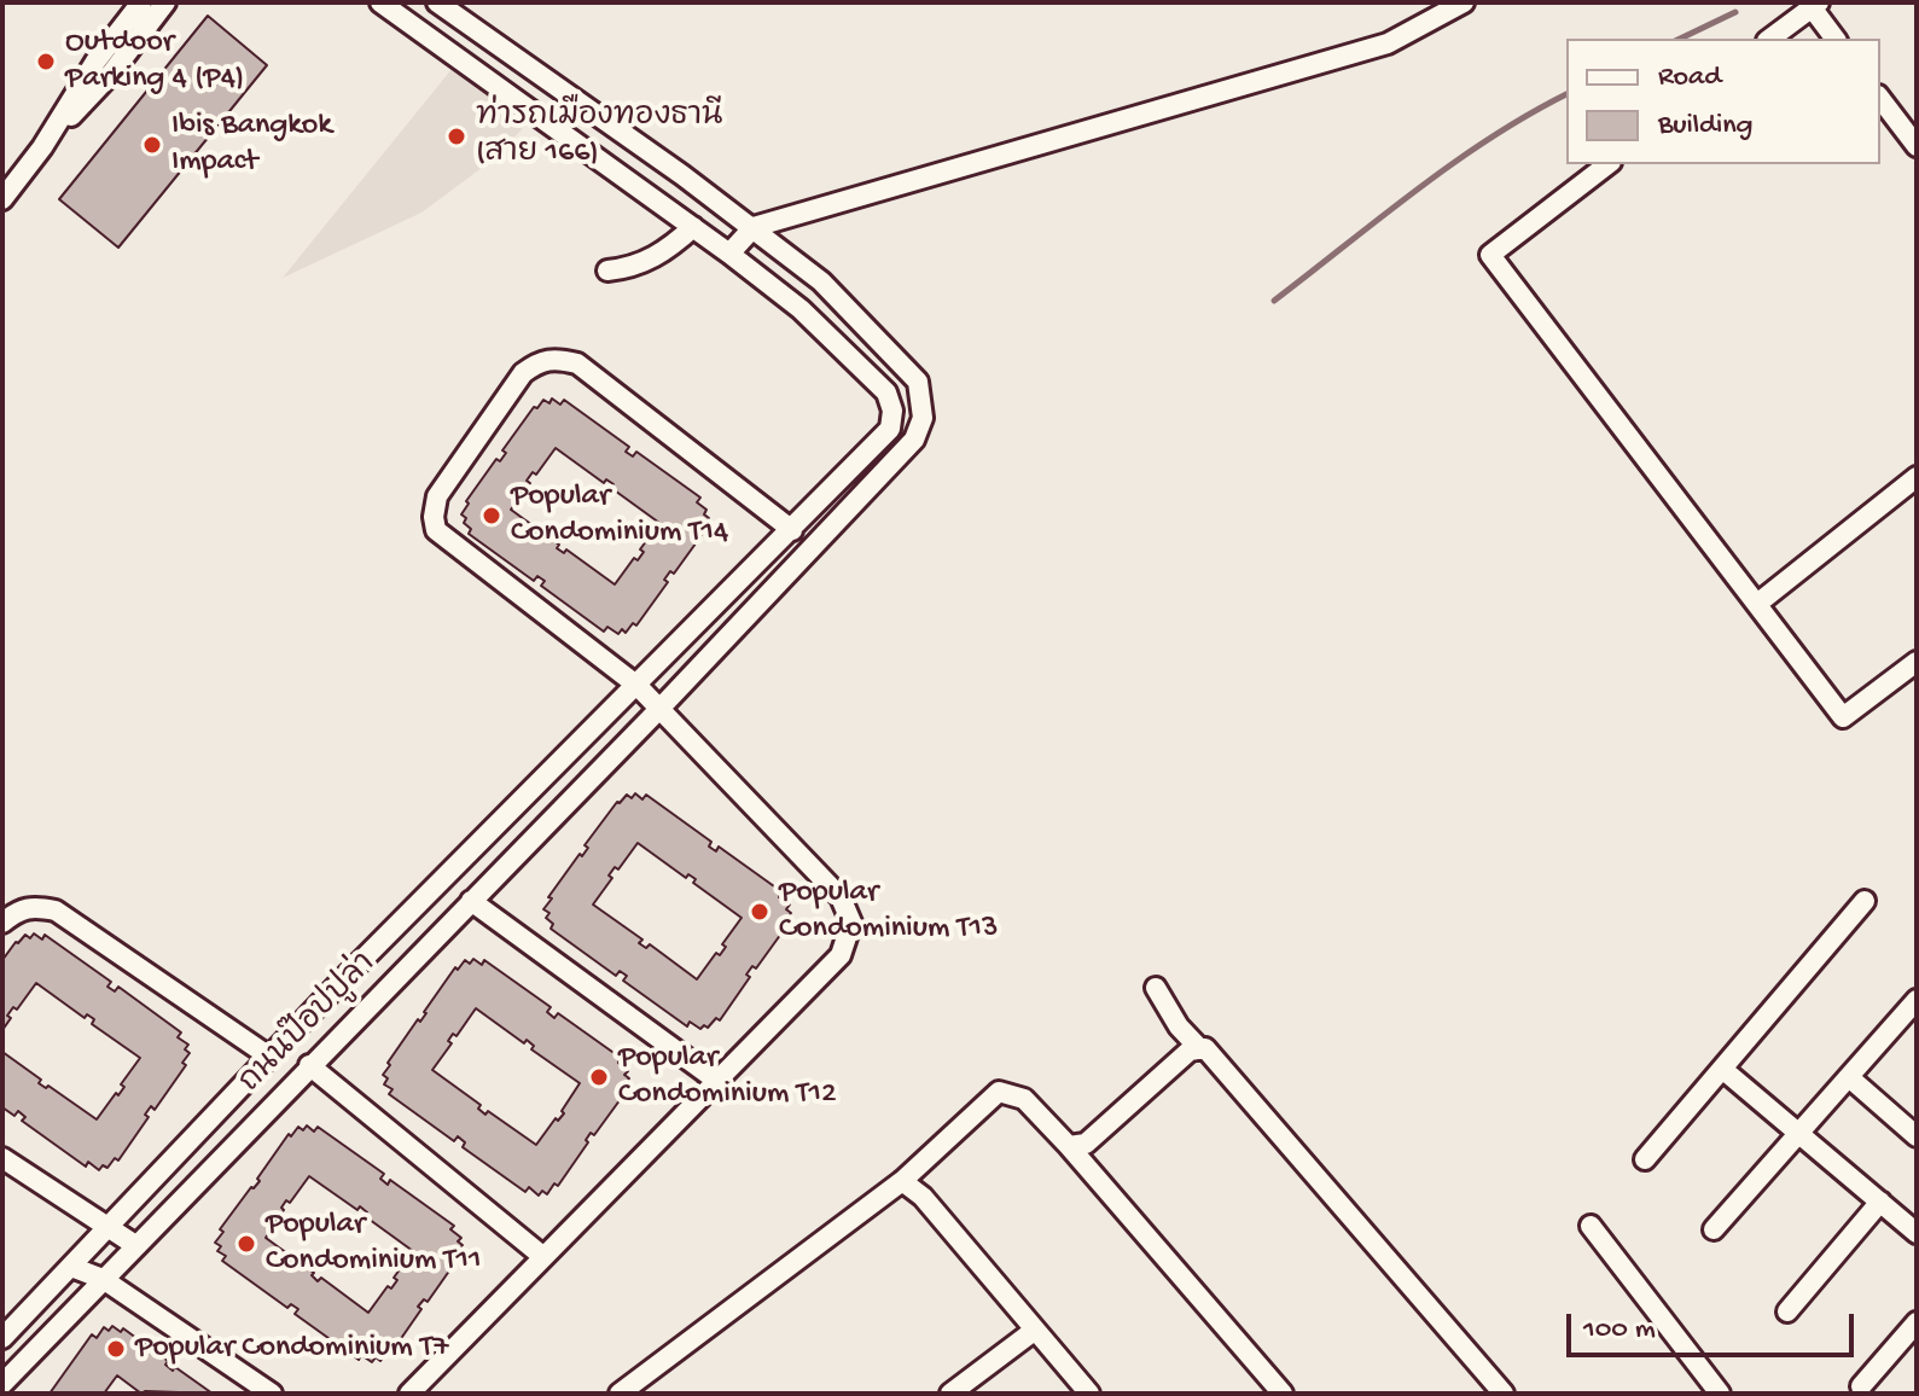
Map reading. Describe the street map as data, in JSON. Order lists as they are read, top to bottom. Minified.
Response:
{"streets":{"street":["ถนนป๊อปปูล่า"]},"places":["Outdoor Parking 4 (P4)","ท่ารถเมืองทองธานี (สาย 166)","Ibis Bangkok Impact","Popular Condominium T14","Popular Condominium T13","Popular Condominium T12","Popular Condominium T11","Popular Condominium T7"],"legend":["Road","Building"],"scale_bar":"100 m"}
